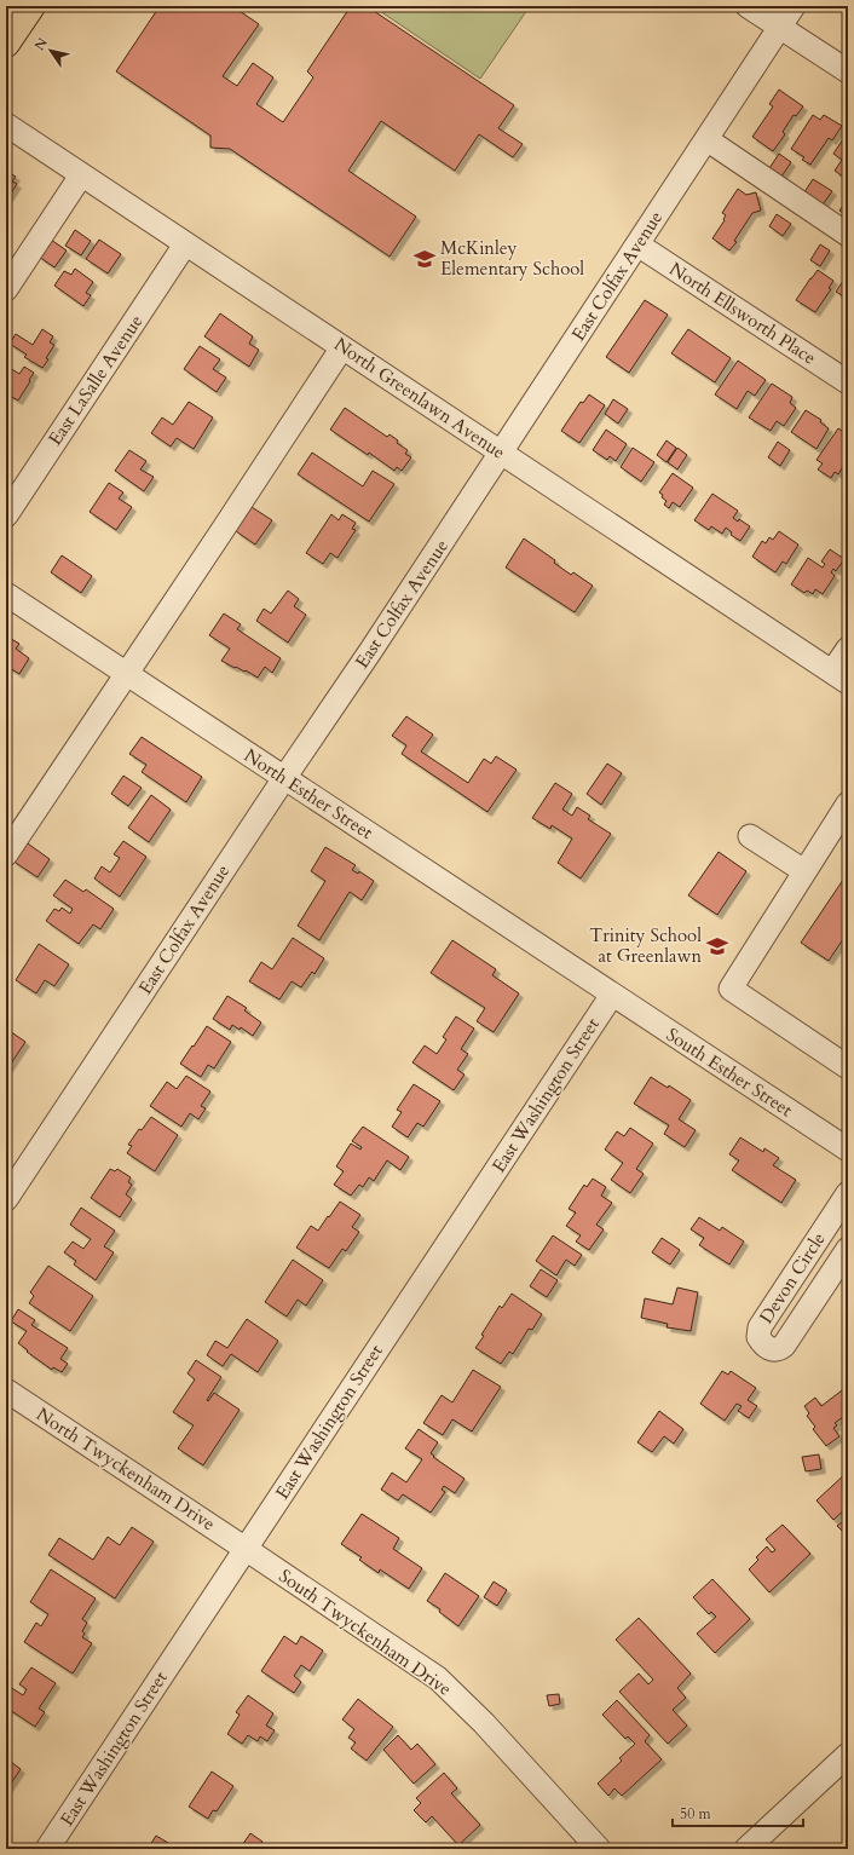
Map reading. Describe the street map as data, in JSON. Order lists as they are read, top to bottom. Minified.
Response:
{"streets":{"street":["East Colfax Avenue","North Ellsworth Place","East LaSalle Avenue","North Greenlawn Avenue","North Esther Street","South Esther Street","East Washington Street","Devon Circle","North Twyckenham Drive","South Twyckenham Drive"]},"crossings":[["East Colfax Avenue","North Ellsworth Place"],["East Colfax Avenue","North Greenlawn Avenue"],["East Colfax Avenue","North Esther Street"],["East LaSalle Avenue","North Greenlawn Avenue"],["North Esther Street","South Esther Street"],["North Esther Street","East Washington Street"],["South Esther Street","East Washington Street"],["East Washington Street","North Twyckenham Drive"],["East Washington Street","South Twyckenham Drive"],["North Twyckenham Drive","South Twyckenham Drive"]],"places":{"school or university":["McKinley Elementary School","Trinity School at Greenlawn"]},"scale_bar":"50 m","north":"top left"}
